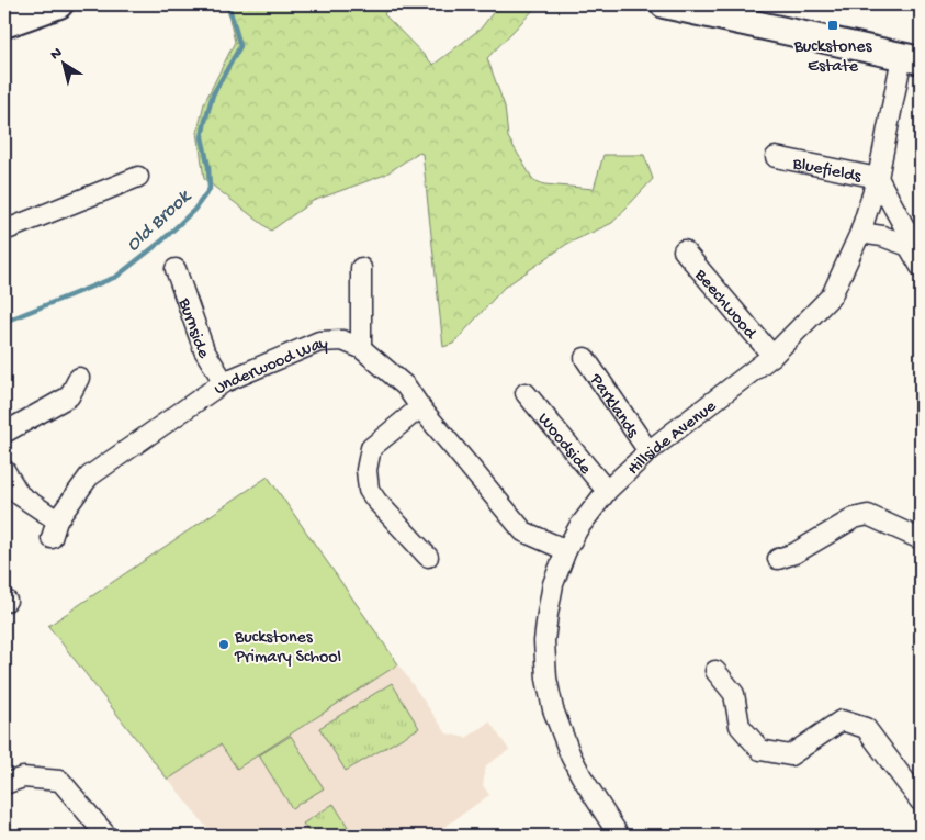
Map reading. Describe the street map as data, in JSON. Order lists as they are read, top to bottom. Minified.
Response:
{"streets":{"street":["Bluefields","Beechwood","Burnside","Underwood Way","Parklands","Hillside Avenue","Woodside"]},"crossings":[["Bluefields","Hillside Avenue"],["Beechwood","Hillside Avenue"],["Burnside","Underwood Way"],["Underwood Way","Hillside Avenue"],["Parklands","Hillside Avenue"],["Hillside Avenue","Woodside"]],"water":["Old Brook"],"places":{"transit":["Buckstones Estate"],"other":["Buckstones Primary School"]},"north":"top left"}
